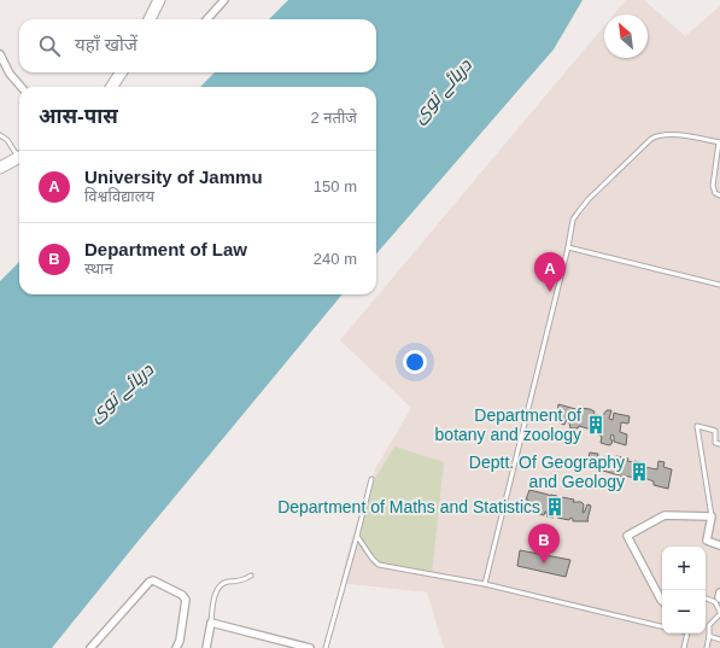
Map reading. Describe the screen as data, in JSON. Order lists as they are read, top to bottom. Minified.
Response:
{"water":["دریائے توی"],"places":{"building":["Department of botany and zoology","Deptt. Of Geography and Geology","Department of Maths and Statistics"]},"north":"top left","page":{"search":"यहाँ खोजें","heading":["आस-पास","2 नतीजे"],"list":[{"mark":"A","name":"University of Jammu","note":"विश्वविद्यालय","value":"150 m"},{"mark":"B","name":"Department of Law","note":"स्थान","value":"240 m"}],"pins":["A","B"],"map_buttons":["+","−"]}}
